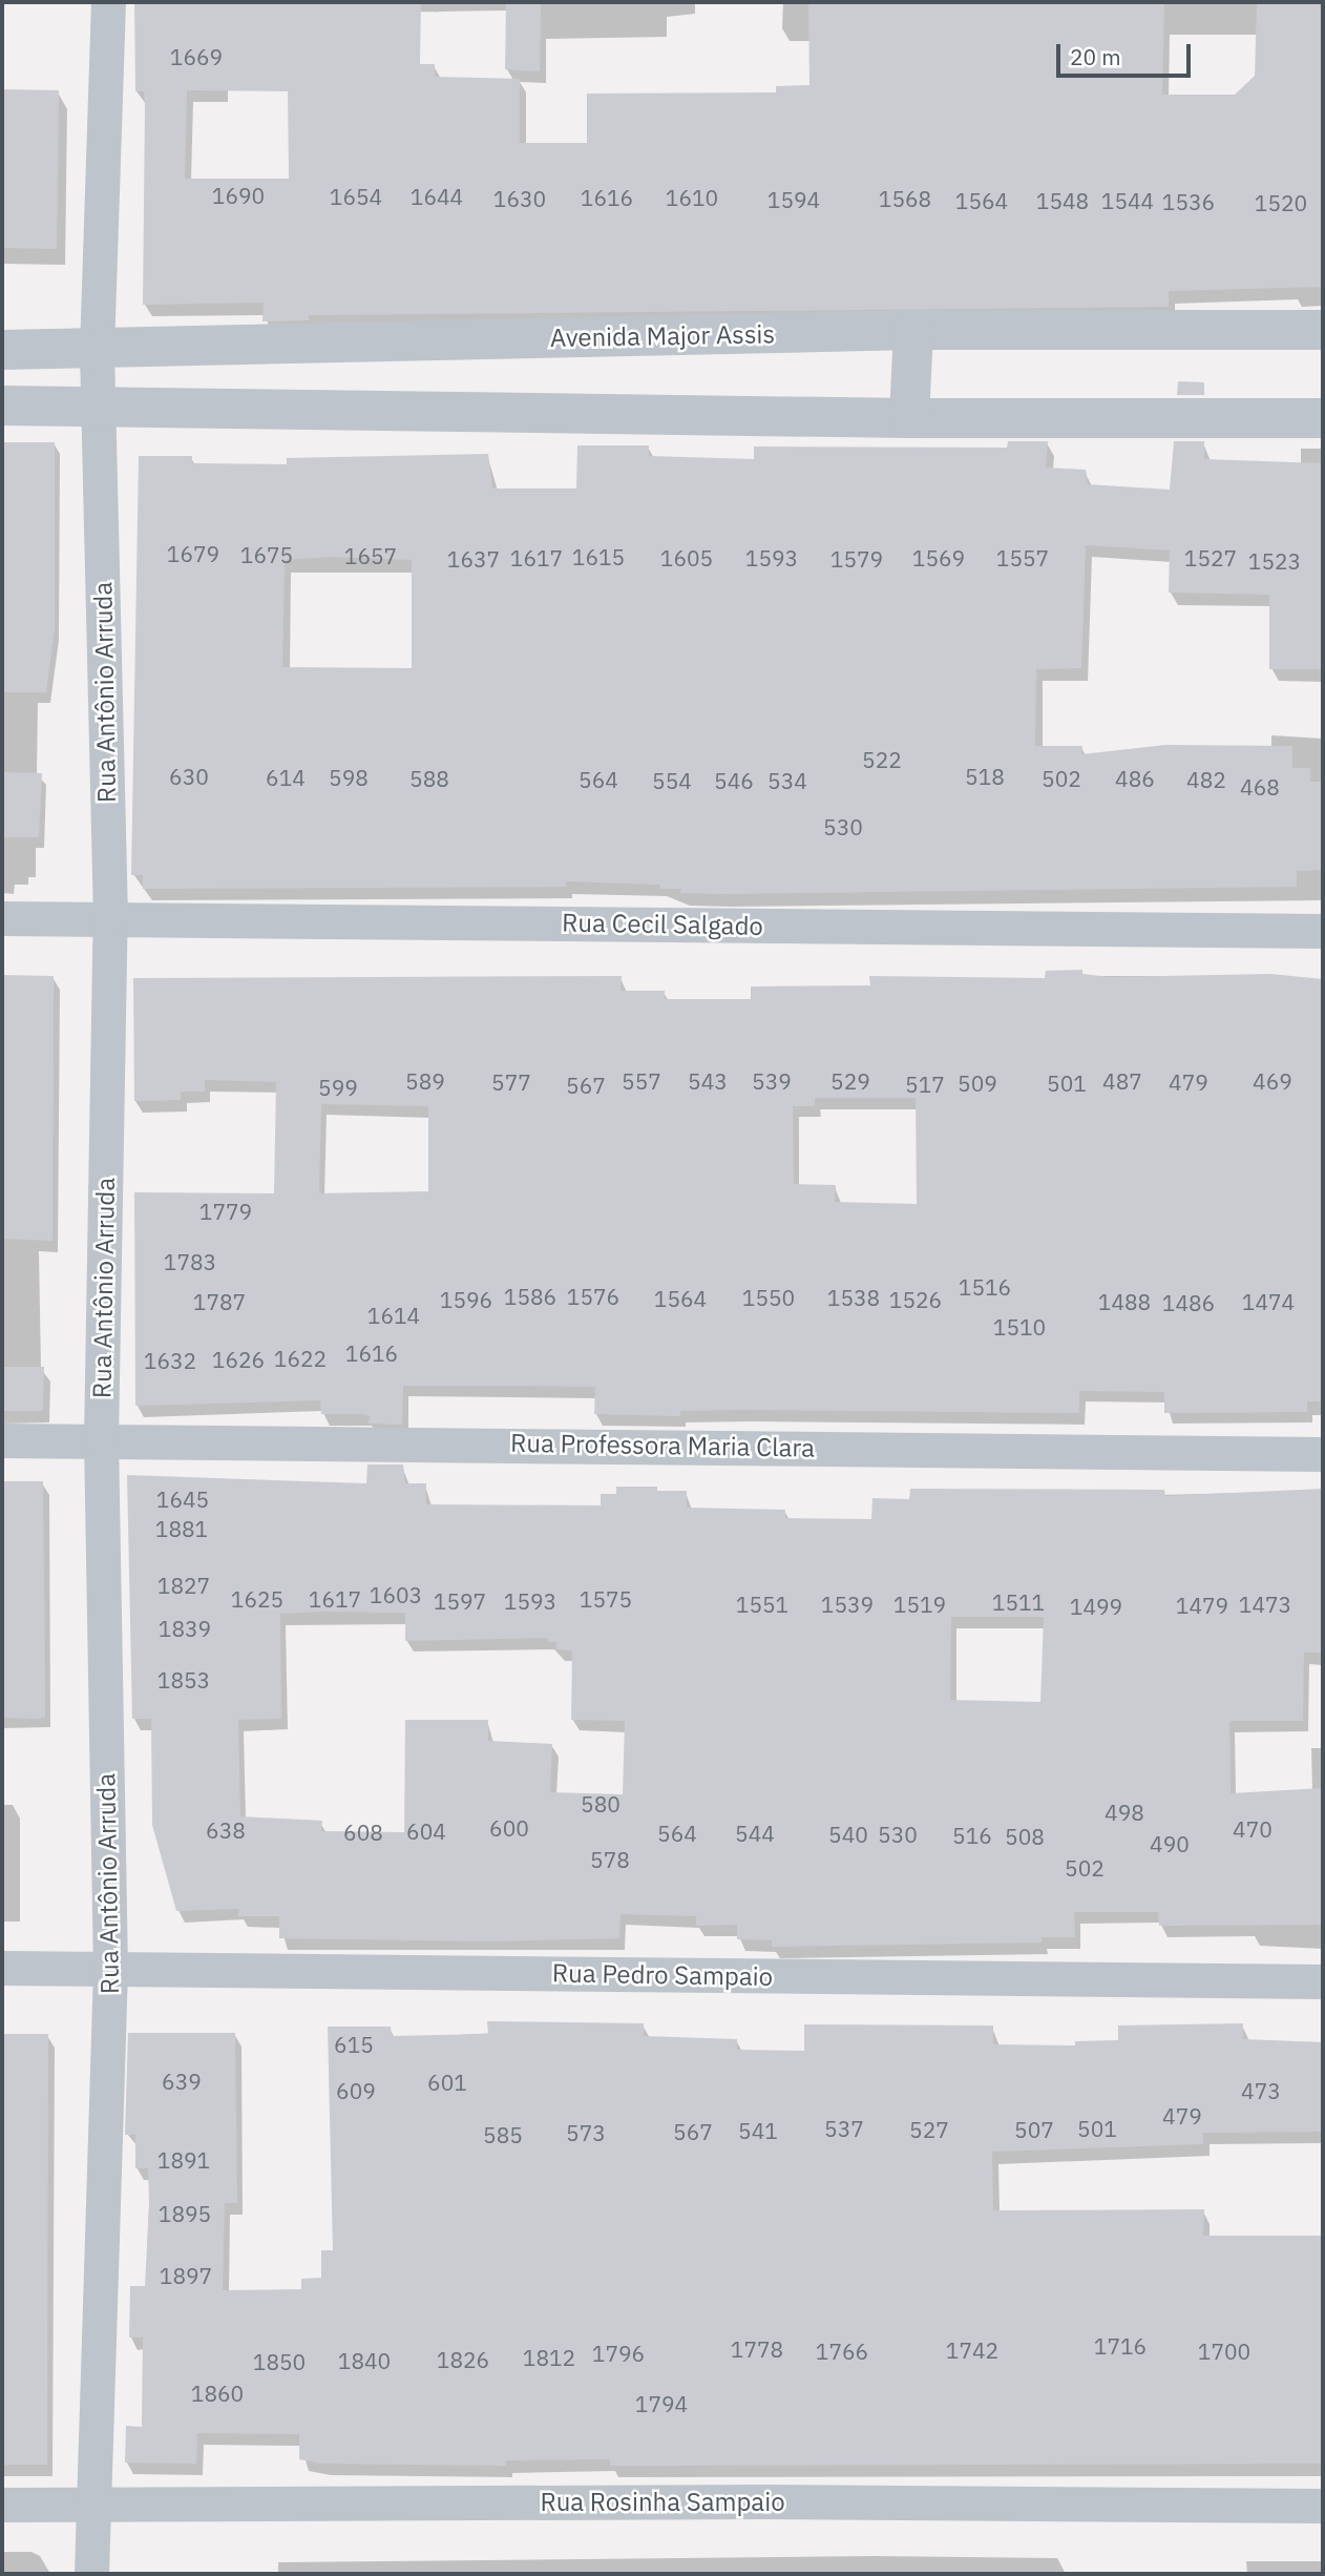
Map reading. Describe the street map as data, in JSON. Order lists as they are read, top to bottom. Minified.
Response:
{"streets":{"street":["Avenida Major Assis","Rua Antônio Arruda","Rua Cecil Salgado","Rua Professora Maria Clara","Rua Pedro Sampaio","Rua Rosinha Sampaio"]},"crossings":[["Avenida Major Assis","Rua Antônio Arruda"],["Rua Antônio Arruda","Rua Cecil Salgado"],["Rua Antônio Arruda","Rua Professora Maria Clara"],["Rua Antônio Arruda","Rua Pedro Sampaio"],["Rua Antônio Arruda","Rua Rosinha Sampaio"]],"house_numbers":["1669","1690","1654","1644","1616","1610","1630","1568","1594","1564","1548","1544","1536","1520","1679","1675","1657","1615","1617","1605","1593","1569","1557","1527","1637","1579","1523","522","630","518","614","598","588","502","486","564","482","554","546","534","468","530","589","557","543","539","529","487","469","577","479","509","501","517","567","599","1779","1783","1516","1586","1576","1550","1538","1564","1596","1526","1787","1488","1474","1486","1614","1510","1616","1622","1626","1632","1645","1881","1827","1603","1625","1617","1575","1597","1593","1511","1551","1539","1519","1473","1479","1499","1839","1853","580","498","600","470","638","604","608","564","544","540","530","516","508","490","578","502","615","639","601","609","473","479","537","501","527","507","541","567","573","585","1891","1895","1897","1716","1778","1742","1766","1700","1796","1812","1826","1840","1850","1860","1794"],"scale_bar":"20 m"}
